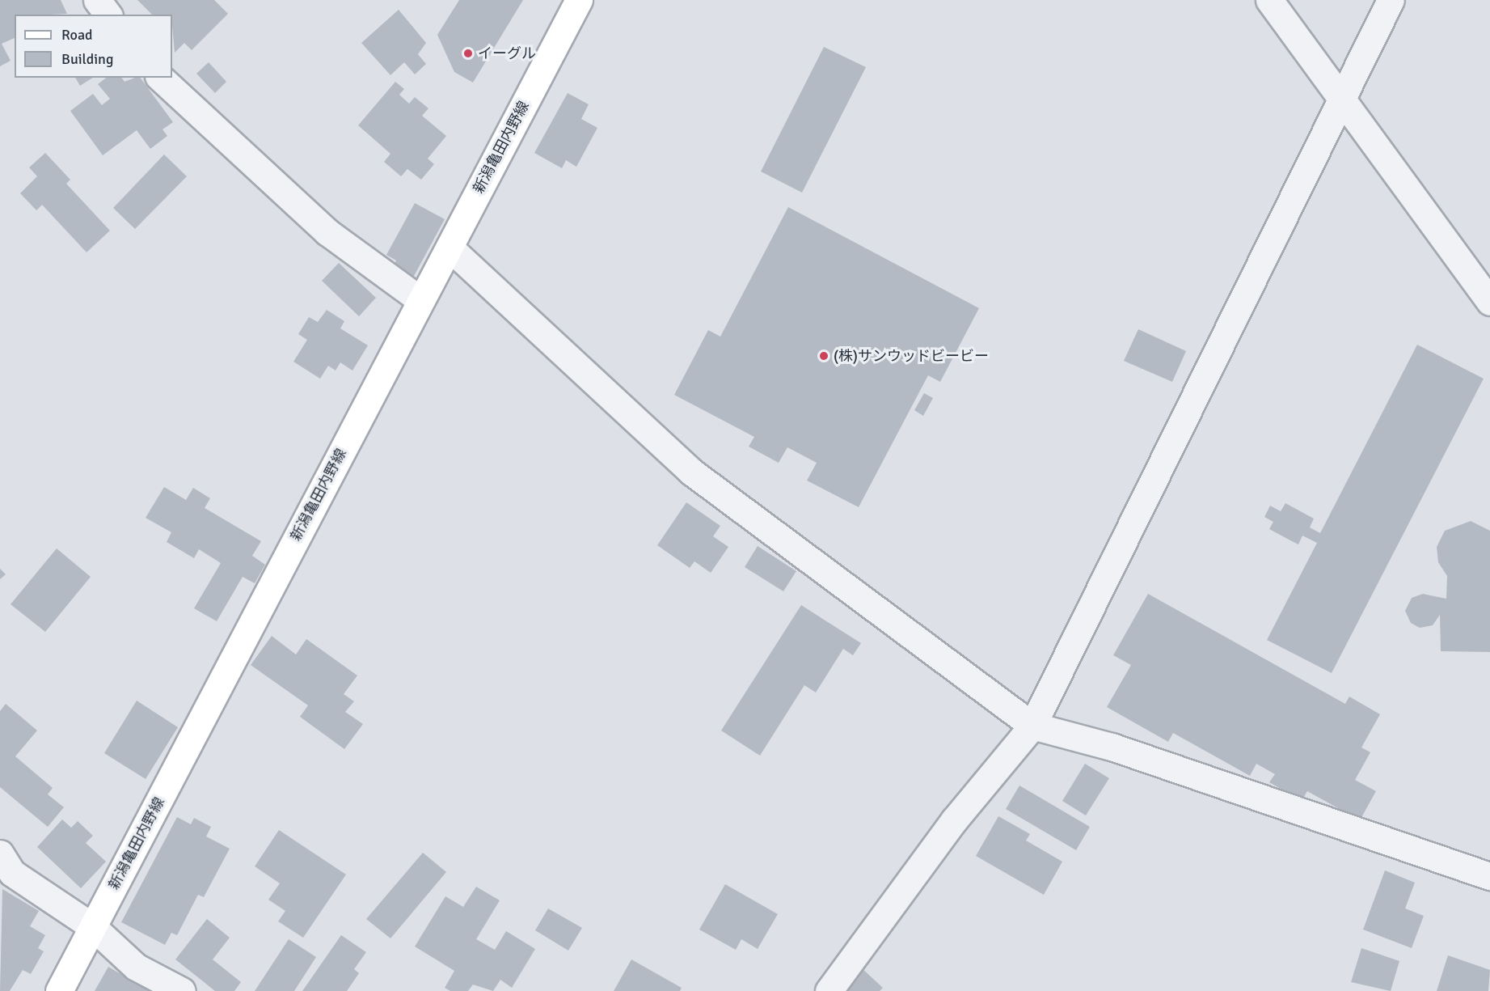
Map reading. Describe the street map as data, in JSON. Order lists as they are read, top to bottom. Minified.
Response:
{"streets":{"main road":["新潟亀田内野線"]},"places":["イーグル","(株)サンウッドビービー"],"legend":["Road","Building"]}
